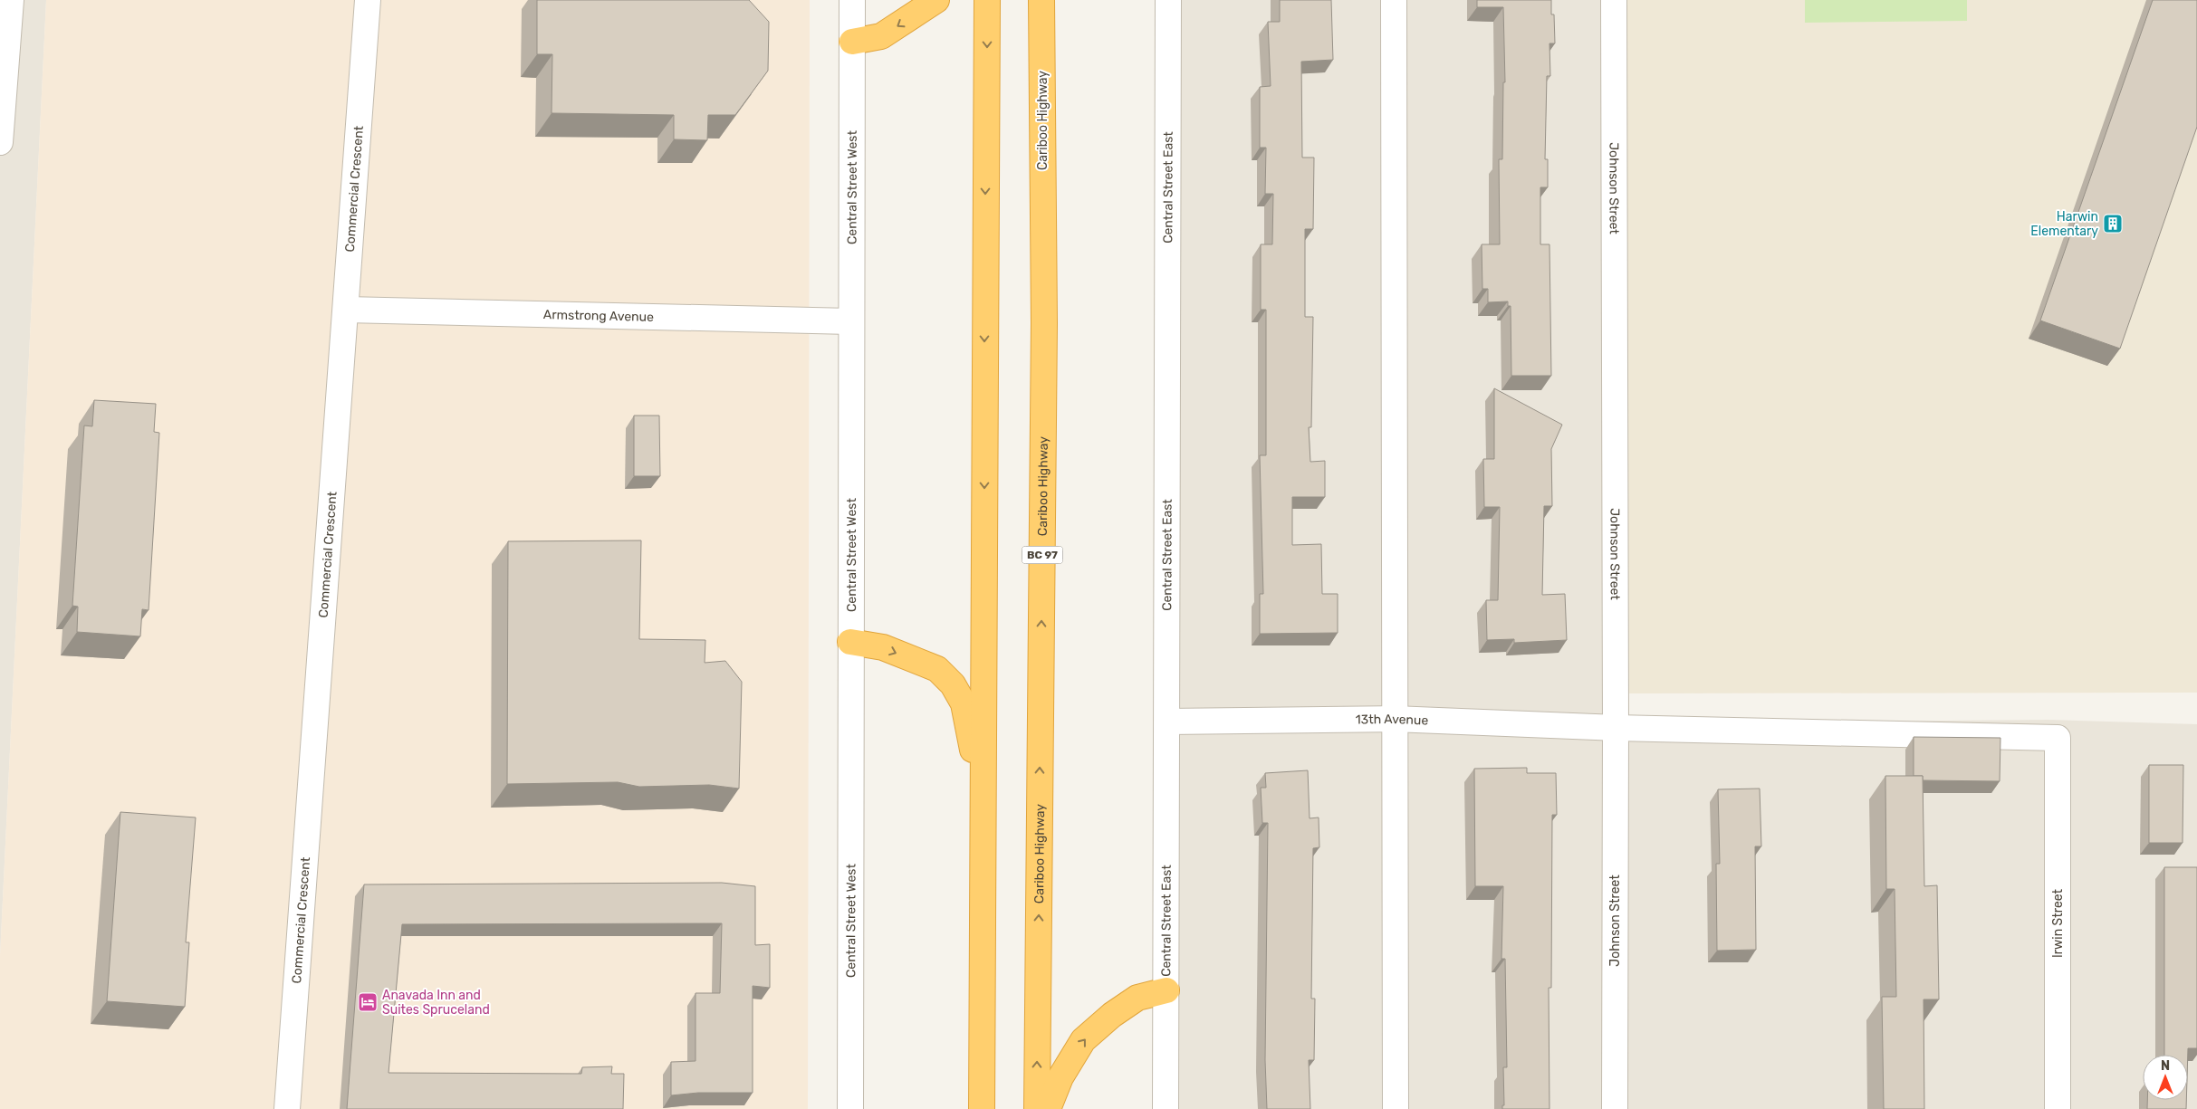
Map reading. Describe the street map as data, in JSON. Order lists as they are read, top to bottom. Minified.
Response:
{"streets":{"highway":["Cariboo Highway","BC 97"],"street":["Central Street West","Central Street East","Johnson Street","Commercial Crescent","Armstrong Avenue","13th Avenue","Irwin Street"]},"crossings":[["Central Street West","Armstrong Avenue"],["Central Street East","13th Avenue"],["Johnson Street","13th Avenue"],["Commercial Crescent","Armstrong Avenue"],["13th Avenue","Irwin Street"]],"places":{"building":["Harwin Elementary"],"hotel":["Anavada Inn and Suites Spruceland"]},"north":"top"}
